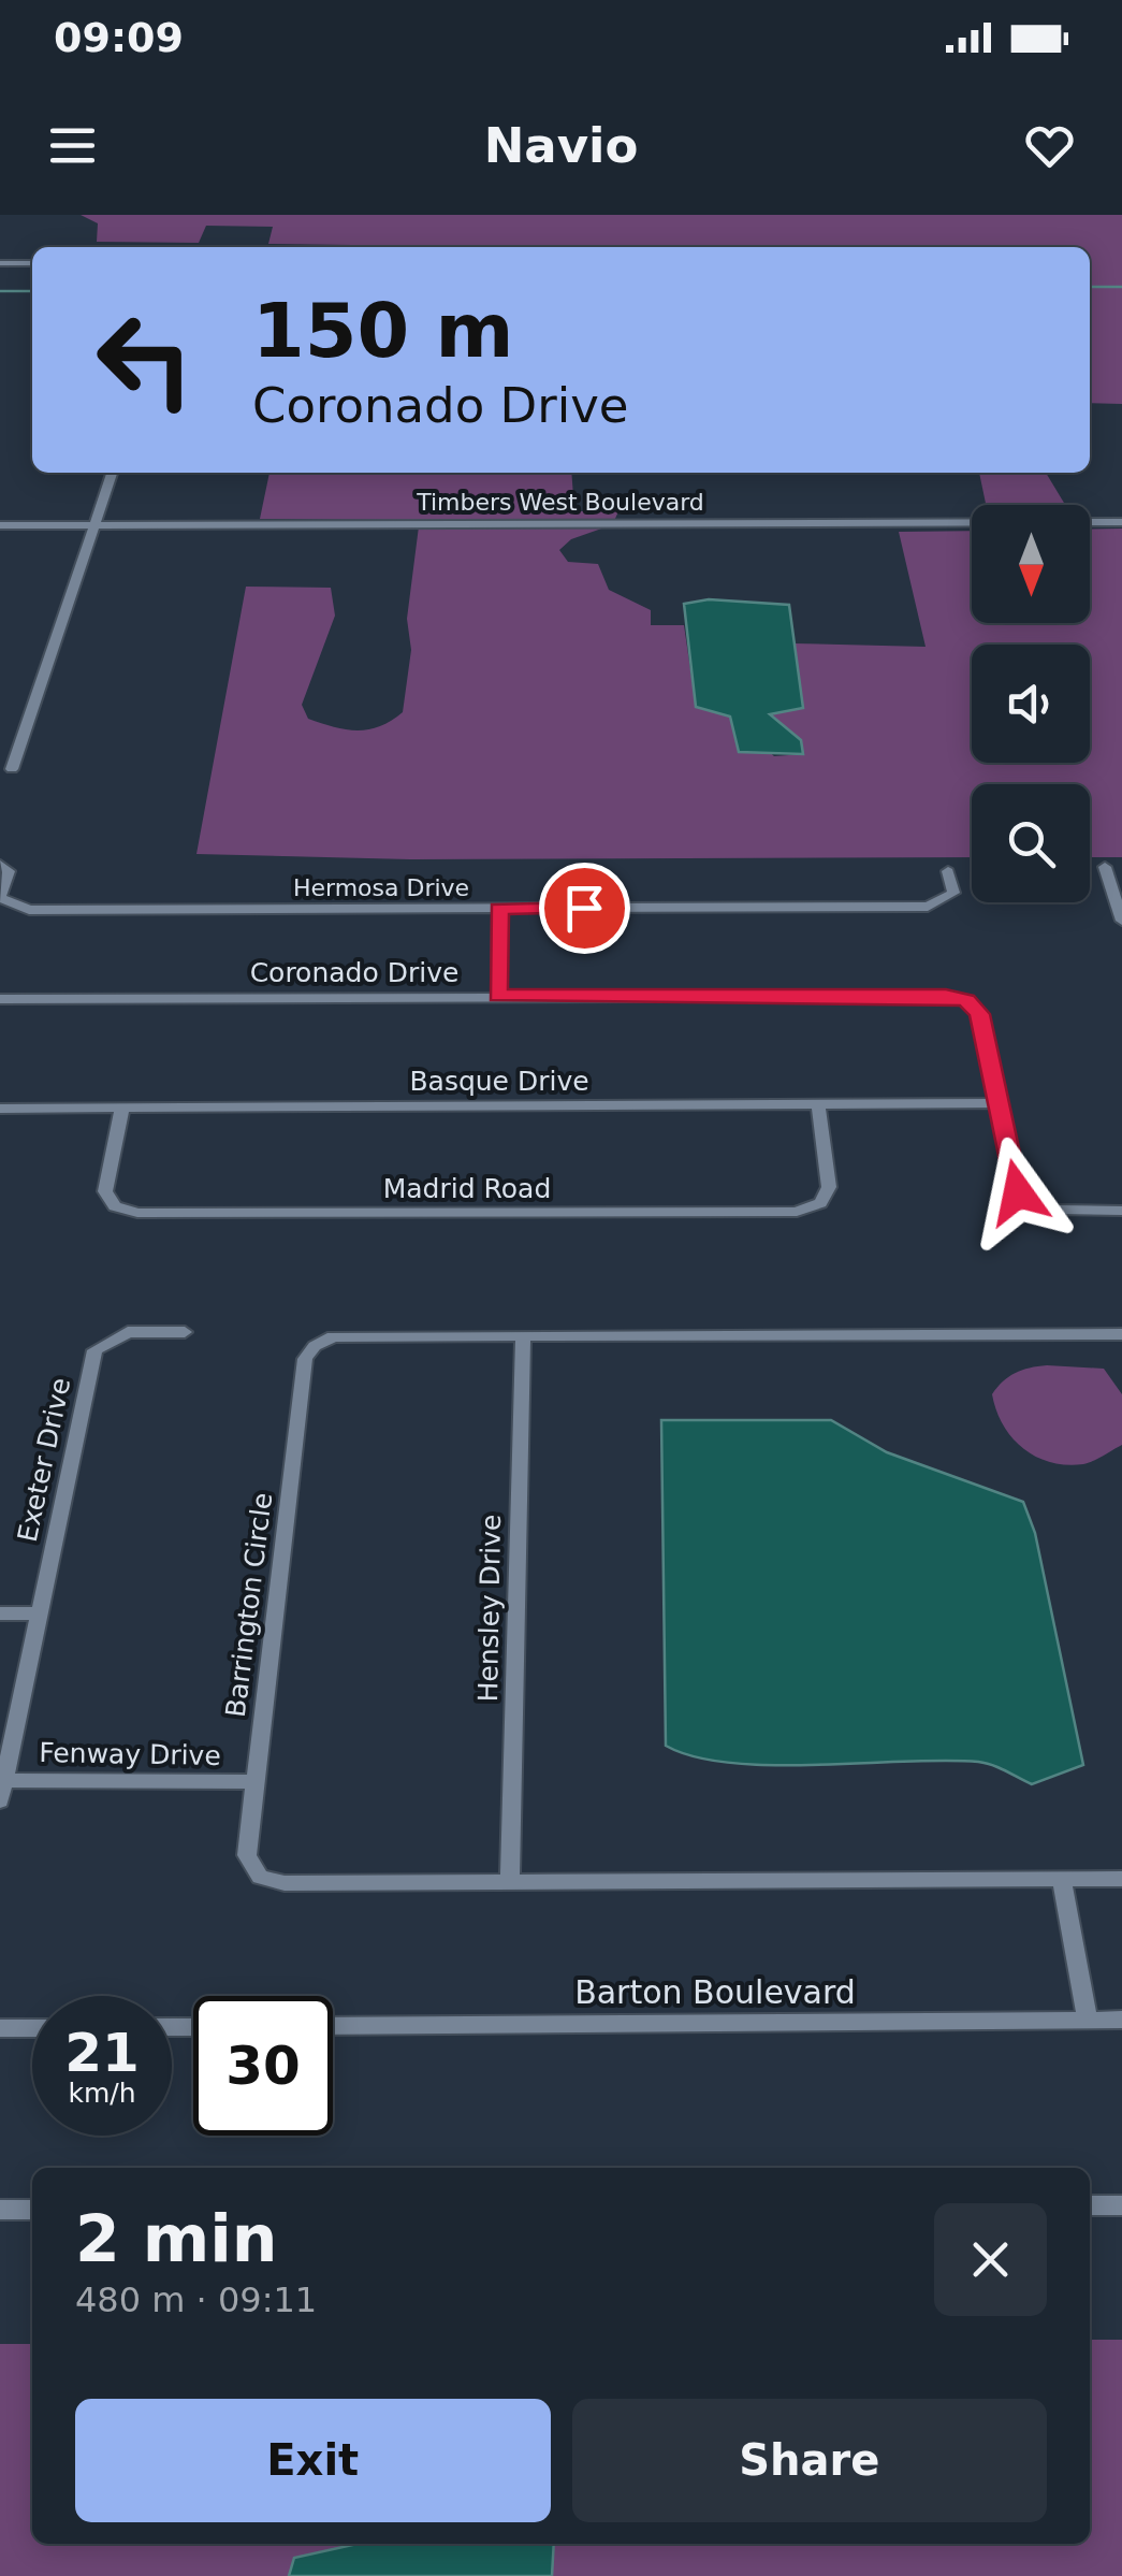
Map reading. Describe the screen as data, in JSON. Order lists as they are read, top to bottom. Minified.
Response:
{"streets":{"street":["Timbers West Boulevard","Hermosa Drive","Coronado Drive","Basque Drive","Madrid Road","Exeter Drive","Barrington Circle","Hensley Drive","Fenway Drive","Barton Boulevard"]},"crossings":[["Coronado Drive","Basque Drive"],["Basque Drive","Madrid Road"],["Exeter Drive","Fenway Drive"],["Barrington Circle","Hensley Drive"],["Barrington Circle","Fenway Drive"]],"north":"bottom","page":{"status":"09:09","header":"Navio","turn":["150 m","Coronado Drive"],"speed":"21 km/h","limit":"30","heading":["2 min","480 m · 09:11"],"buttons":["Exit","Share"]}}
